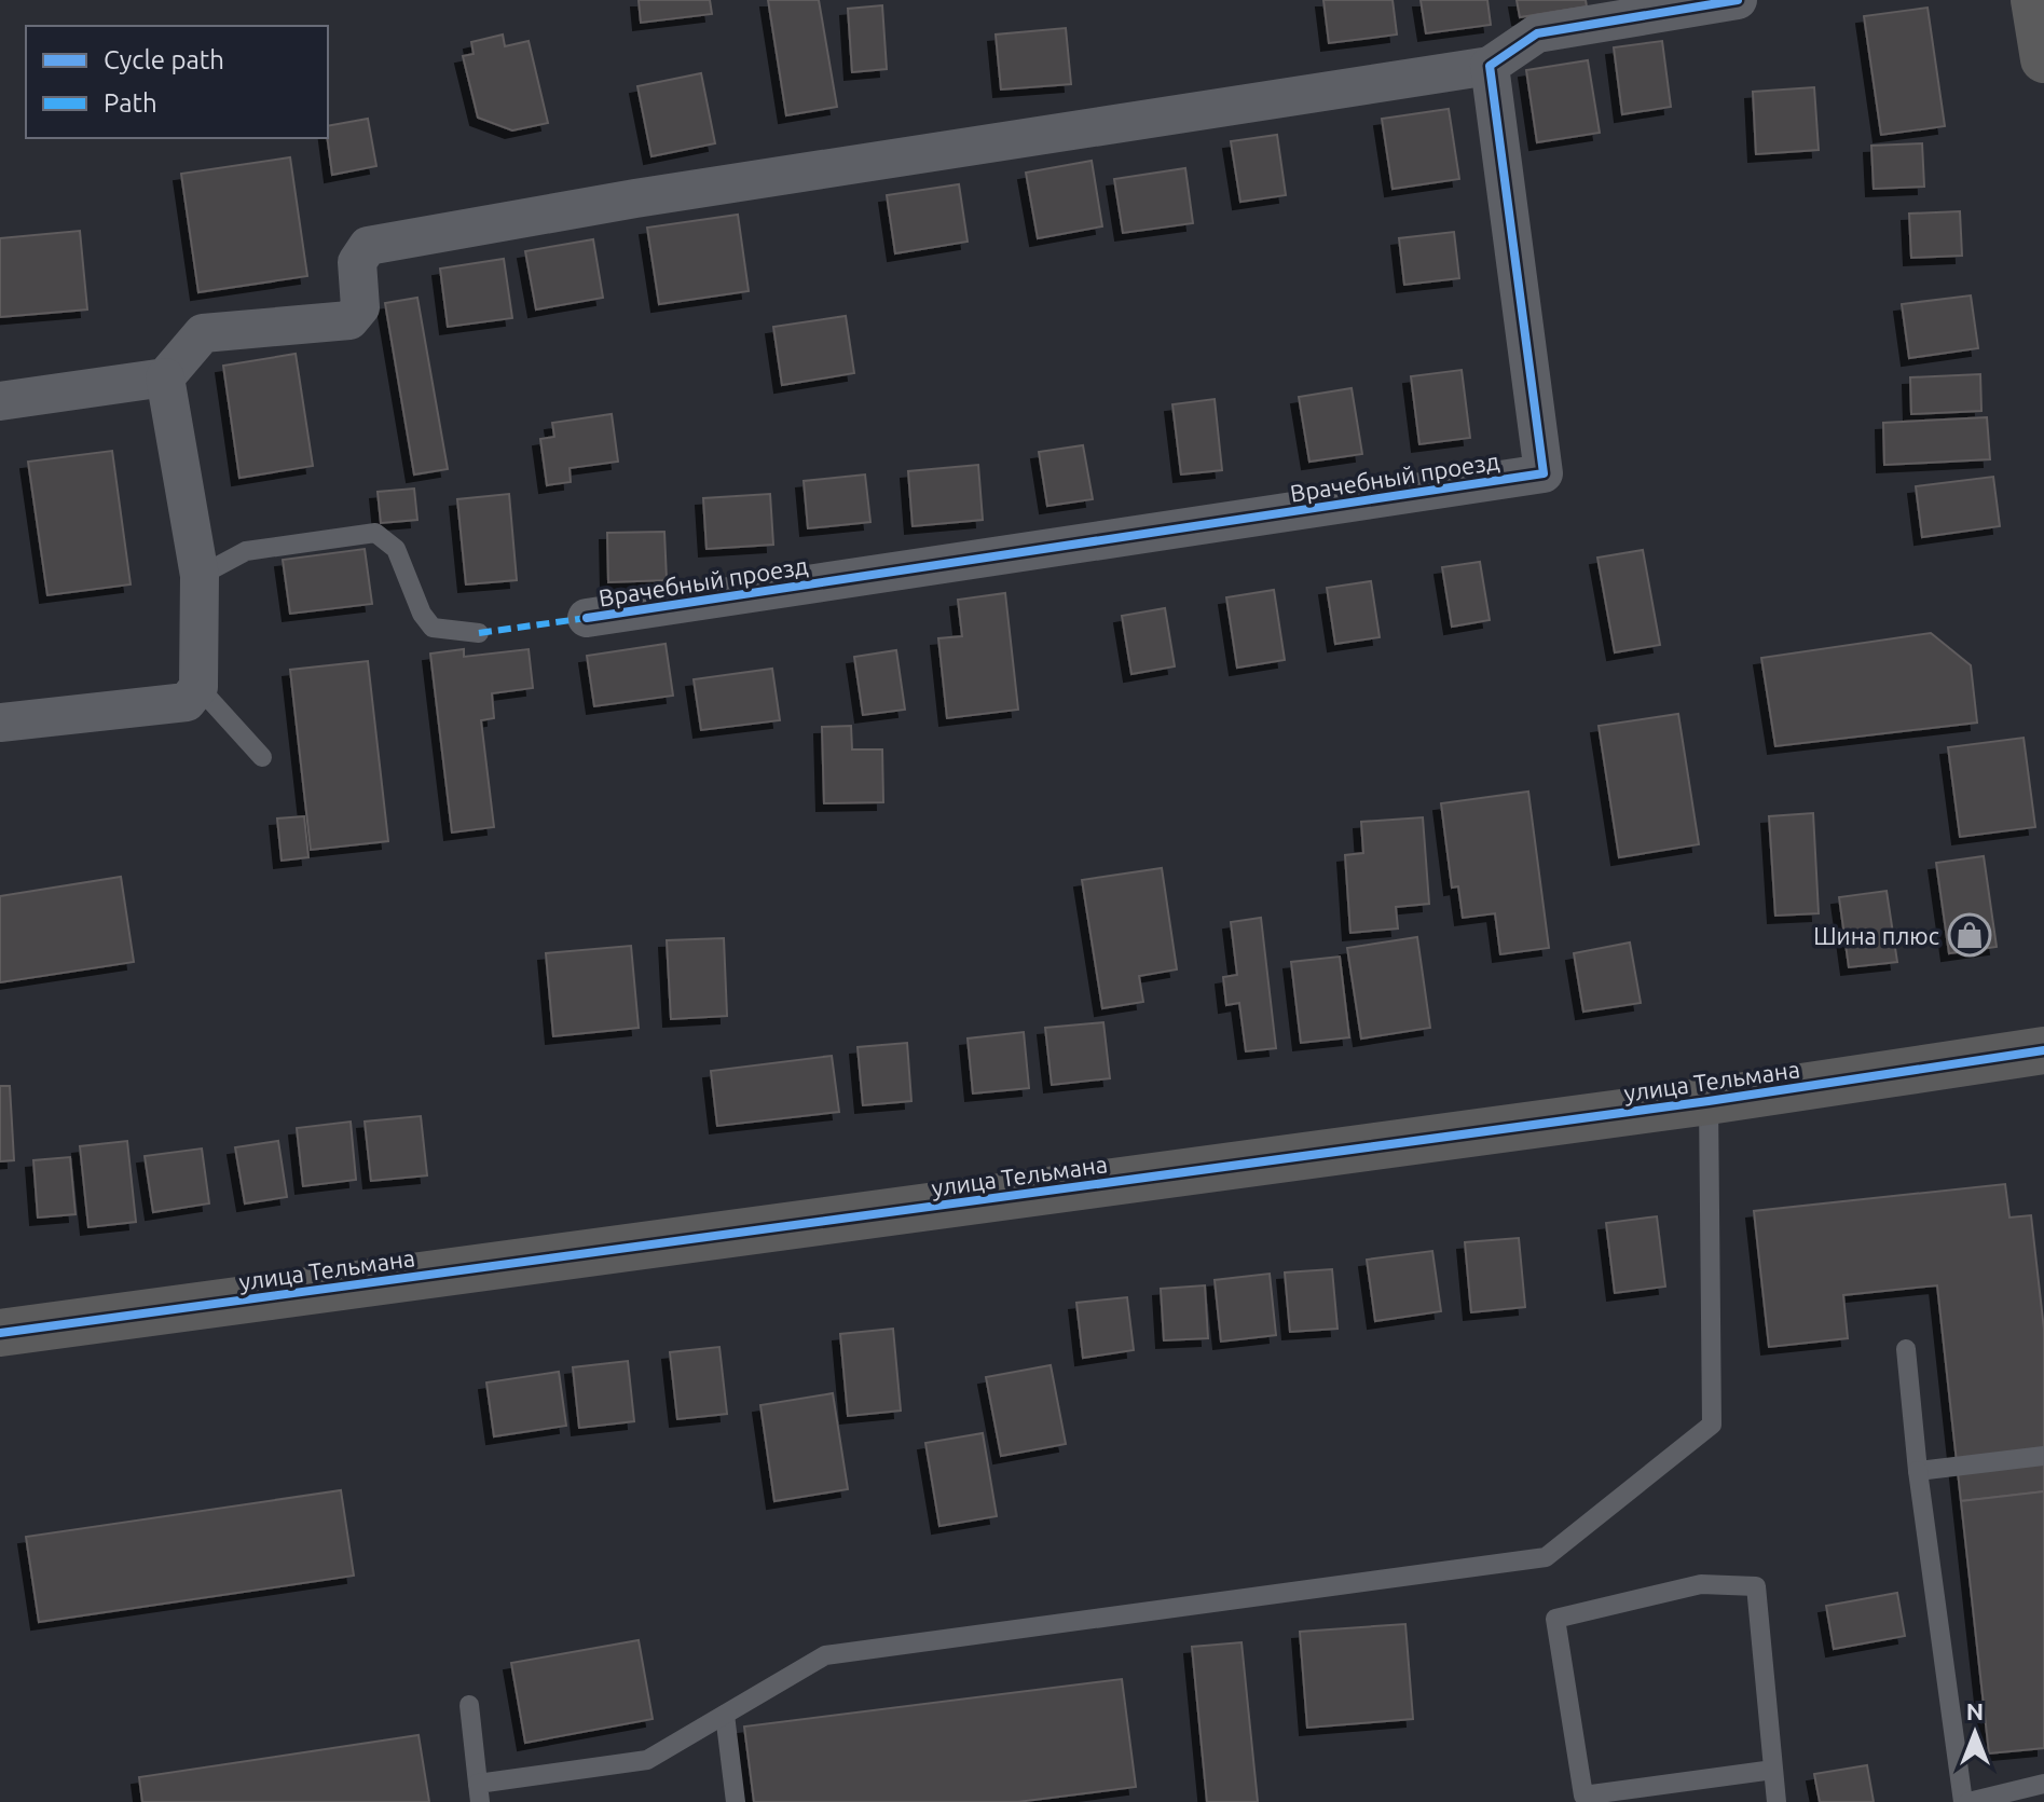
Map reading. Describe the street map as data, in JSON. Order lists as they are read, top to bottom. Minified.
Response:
{"streets":{"street":["Врачебный проезд","улица Тельмана"]},"places":{"shop":["Шина плюс"]},"legend":["Cycle path","Path"],"north":"top"}
